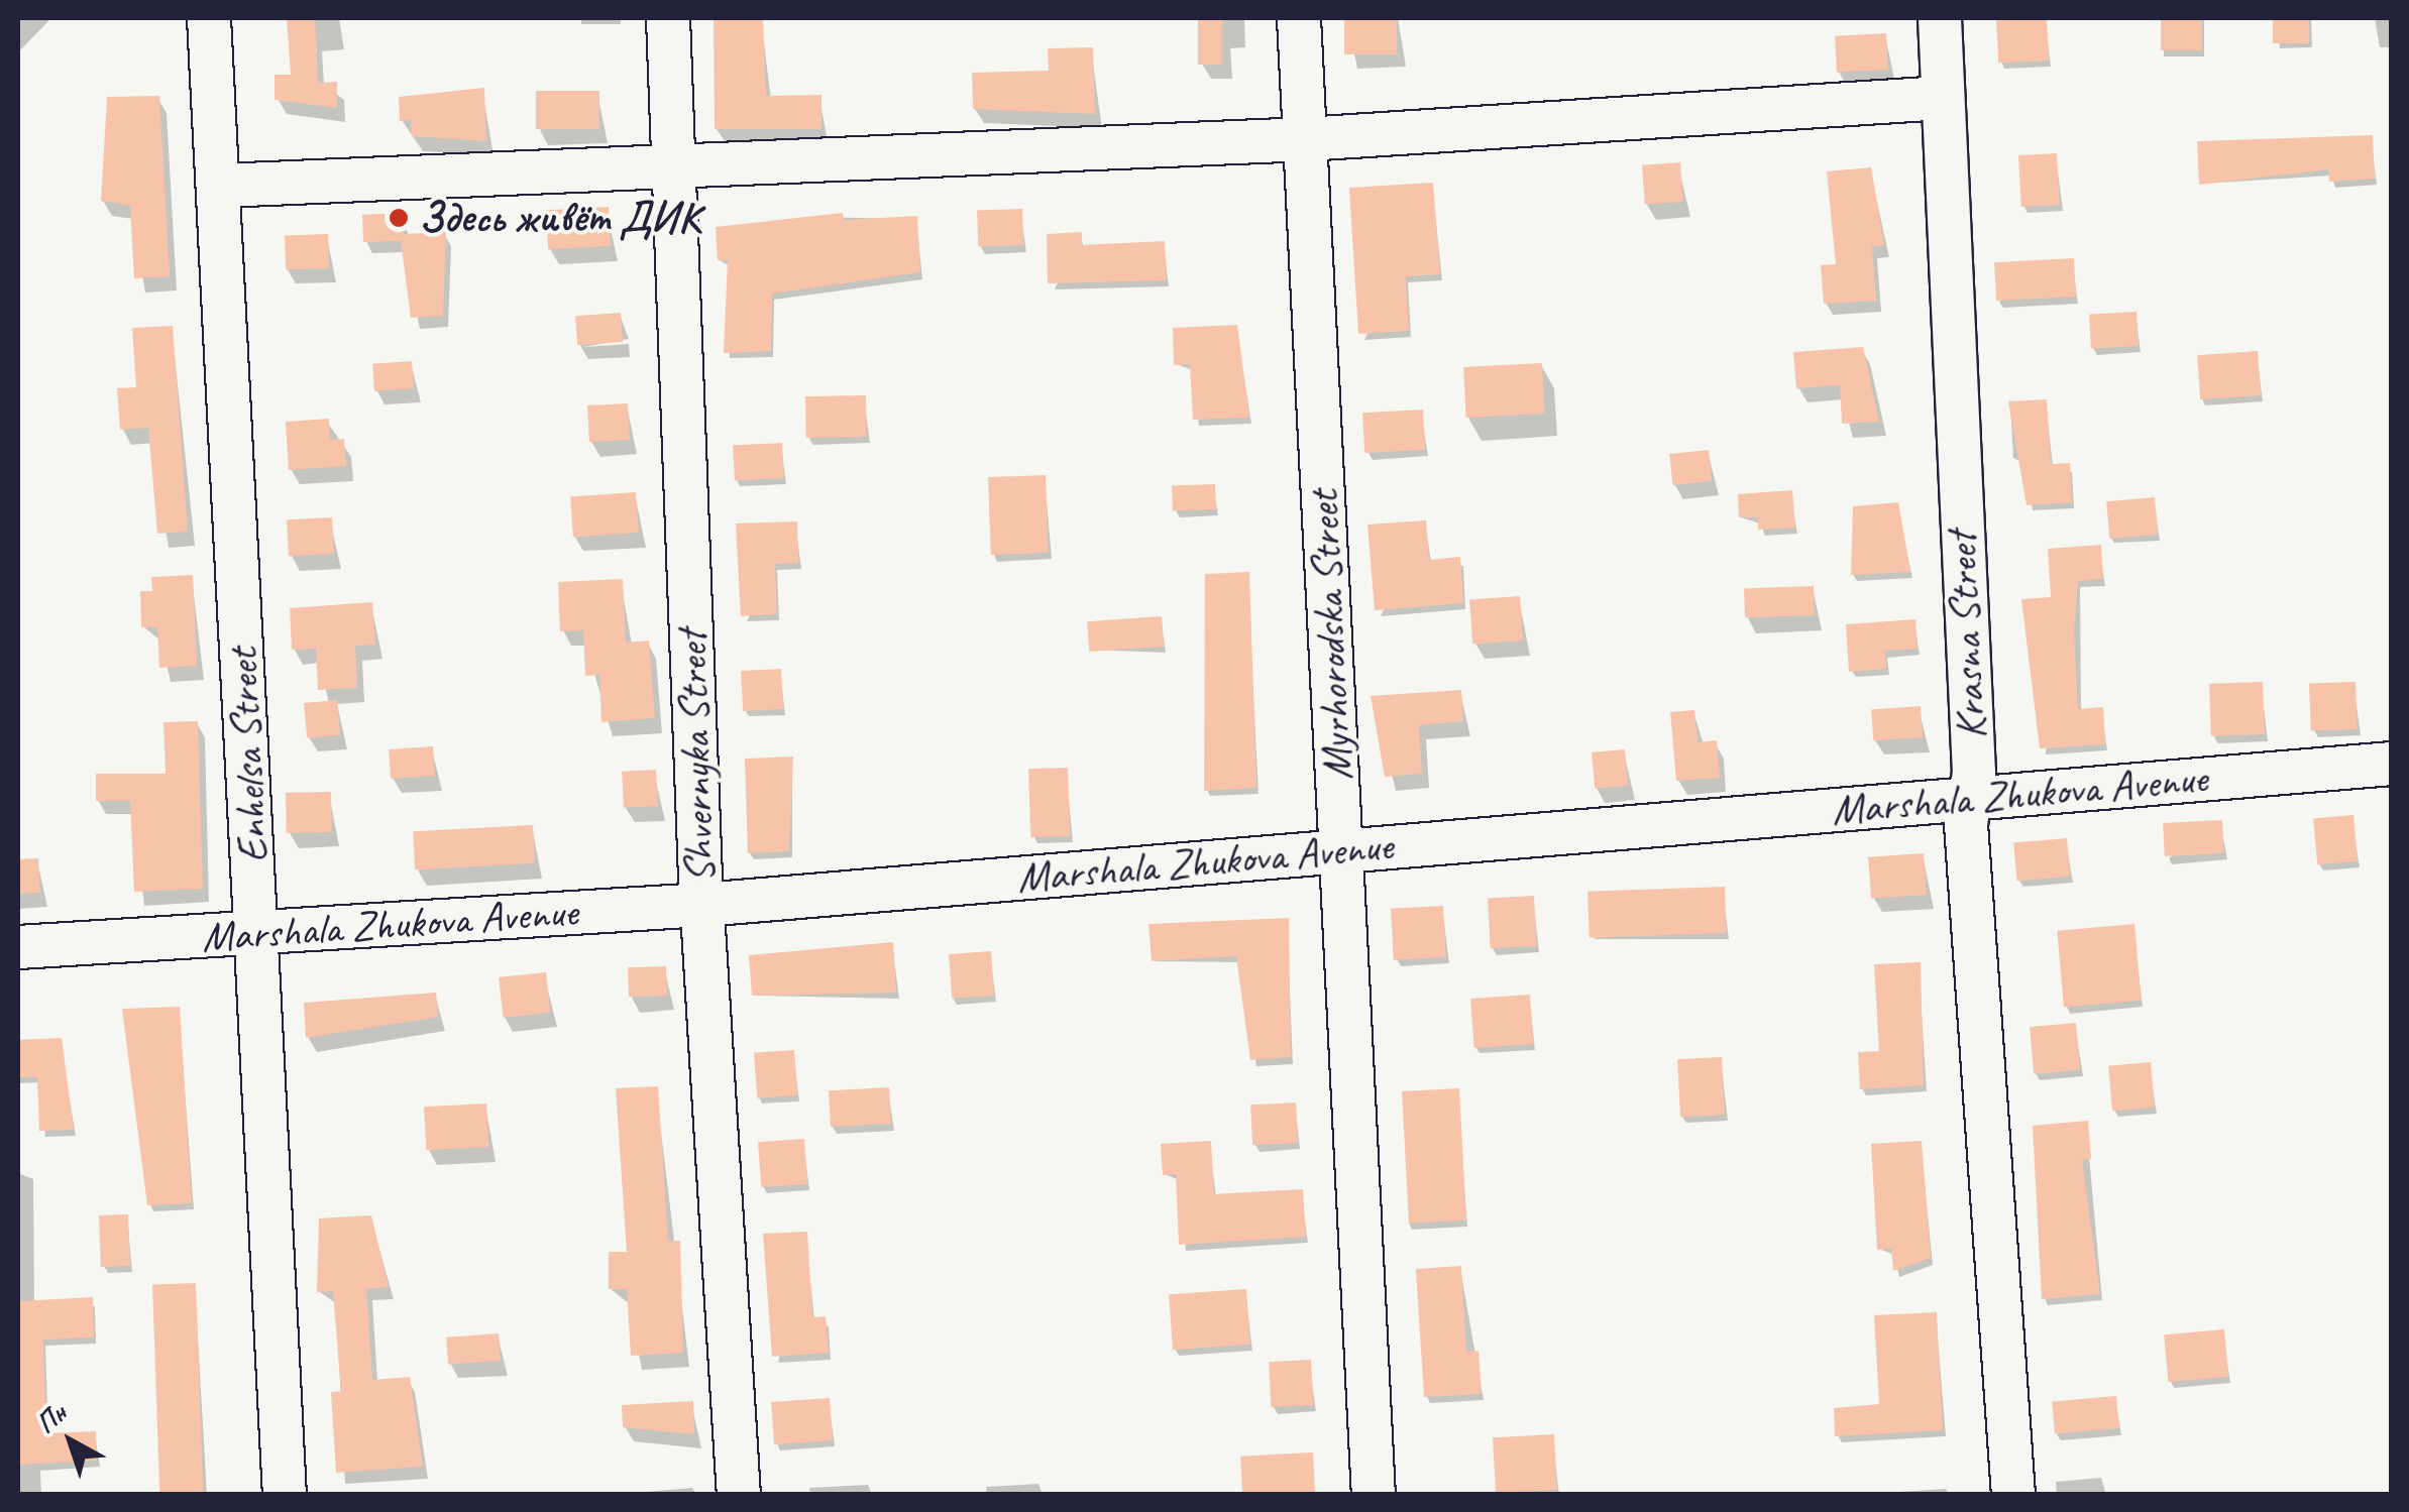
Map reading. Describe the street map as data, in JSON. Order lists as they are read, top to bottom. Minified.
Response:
{"streets":{"street":["Myrhorodska Street","Krasna Street","Enhelsa Street","Shvernyka Street","Marshala Zhukova Avenue"]},"crossings":[["Myrhorodska Street","Marshala Zhukova Avenue"],["Krasna Street","Marshala Zhukova Avenue"],["Enhelsa Street","Marshala Zhukova Avenue"],["Shvernyka Street","Marshala Zhukova Avenue"]],"places":["Здесь живёт ДИК"],"north":"top left"}
